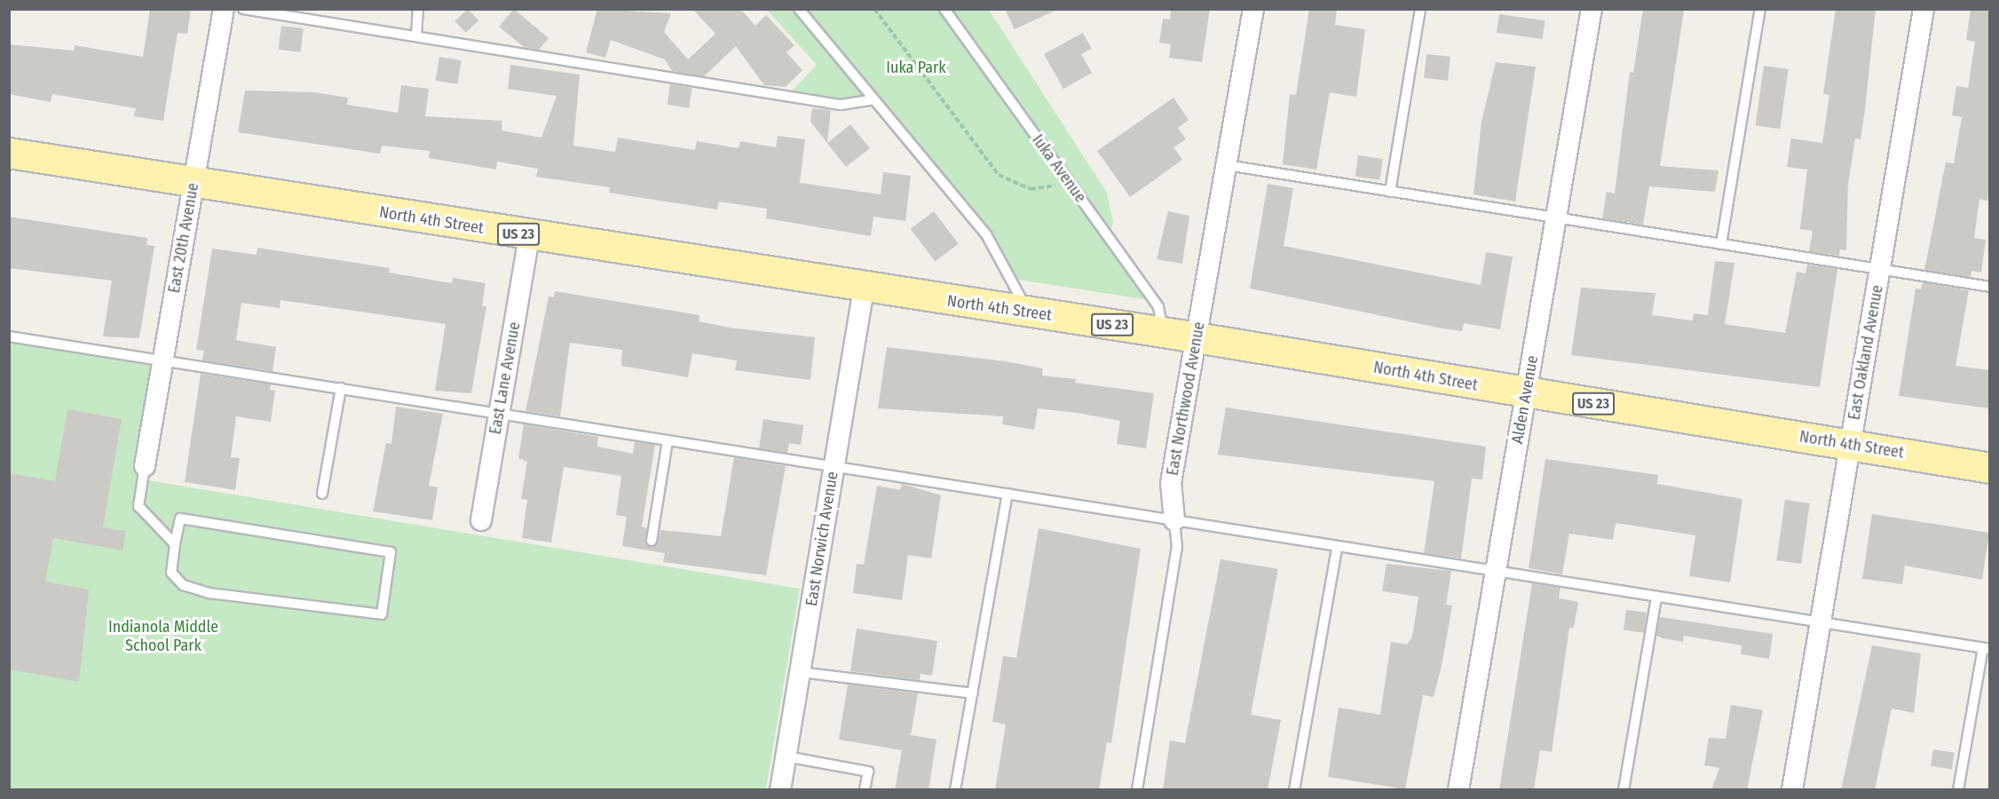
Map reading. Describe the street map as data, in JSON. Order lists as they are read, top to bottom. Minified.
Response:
{"streets":{"main road":["North 4th Street","US 23"],"street":["East 20th Avenue","East Oakland Avenue","East Lane Avenue","East Northwood Avenue","Alden Avenue","East Norwich Avenue"],"lane":["Iuka Avenue"]},"crossings":[["Iuka Avenue","North 4th Street"],["North 4th Street","East 20th Avenue"],["North 4th Street","East Oakland Avenue"],["North 4th Street","East Lane Avenue"],["North 4th Street","East Northwood Avenue"],["North 4th Street","Alden Avenue"],["North 4th Street","East Norwich Avenue"]],"parks":["Iuka Park","Indianola Middle School Park"]}
